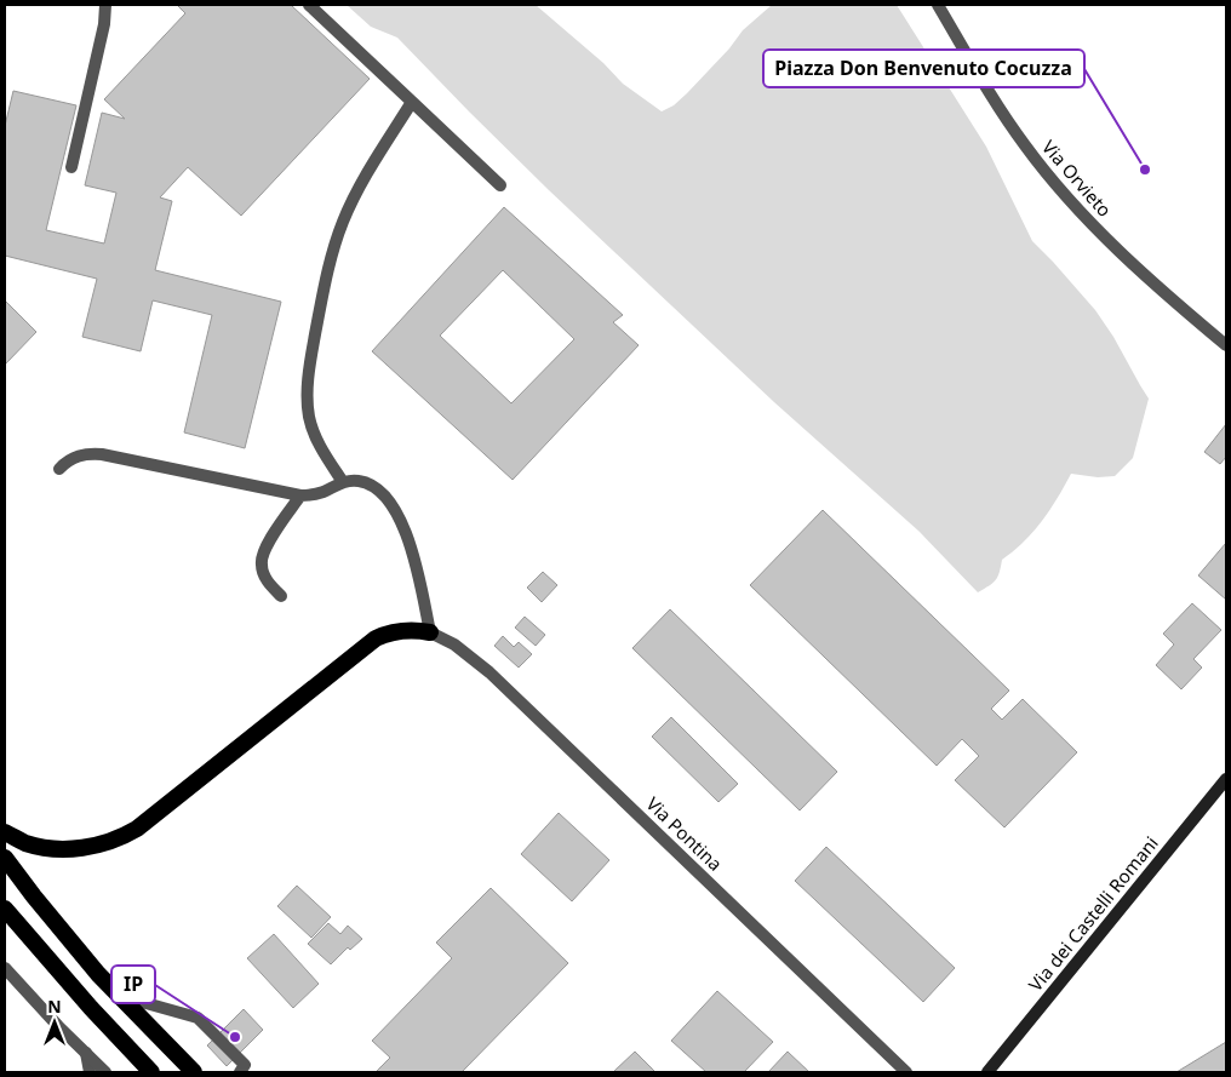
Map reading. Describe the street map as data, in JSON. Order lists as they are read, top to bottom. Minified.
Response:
{"streets":{"main road":["Via dei Castelli Romani"],"street":["Via Orvieto","Via Pontina"]},"places":["Piazza Don Benvenuto Cocuzza","IP"],"north":"top"}
